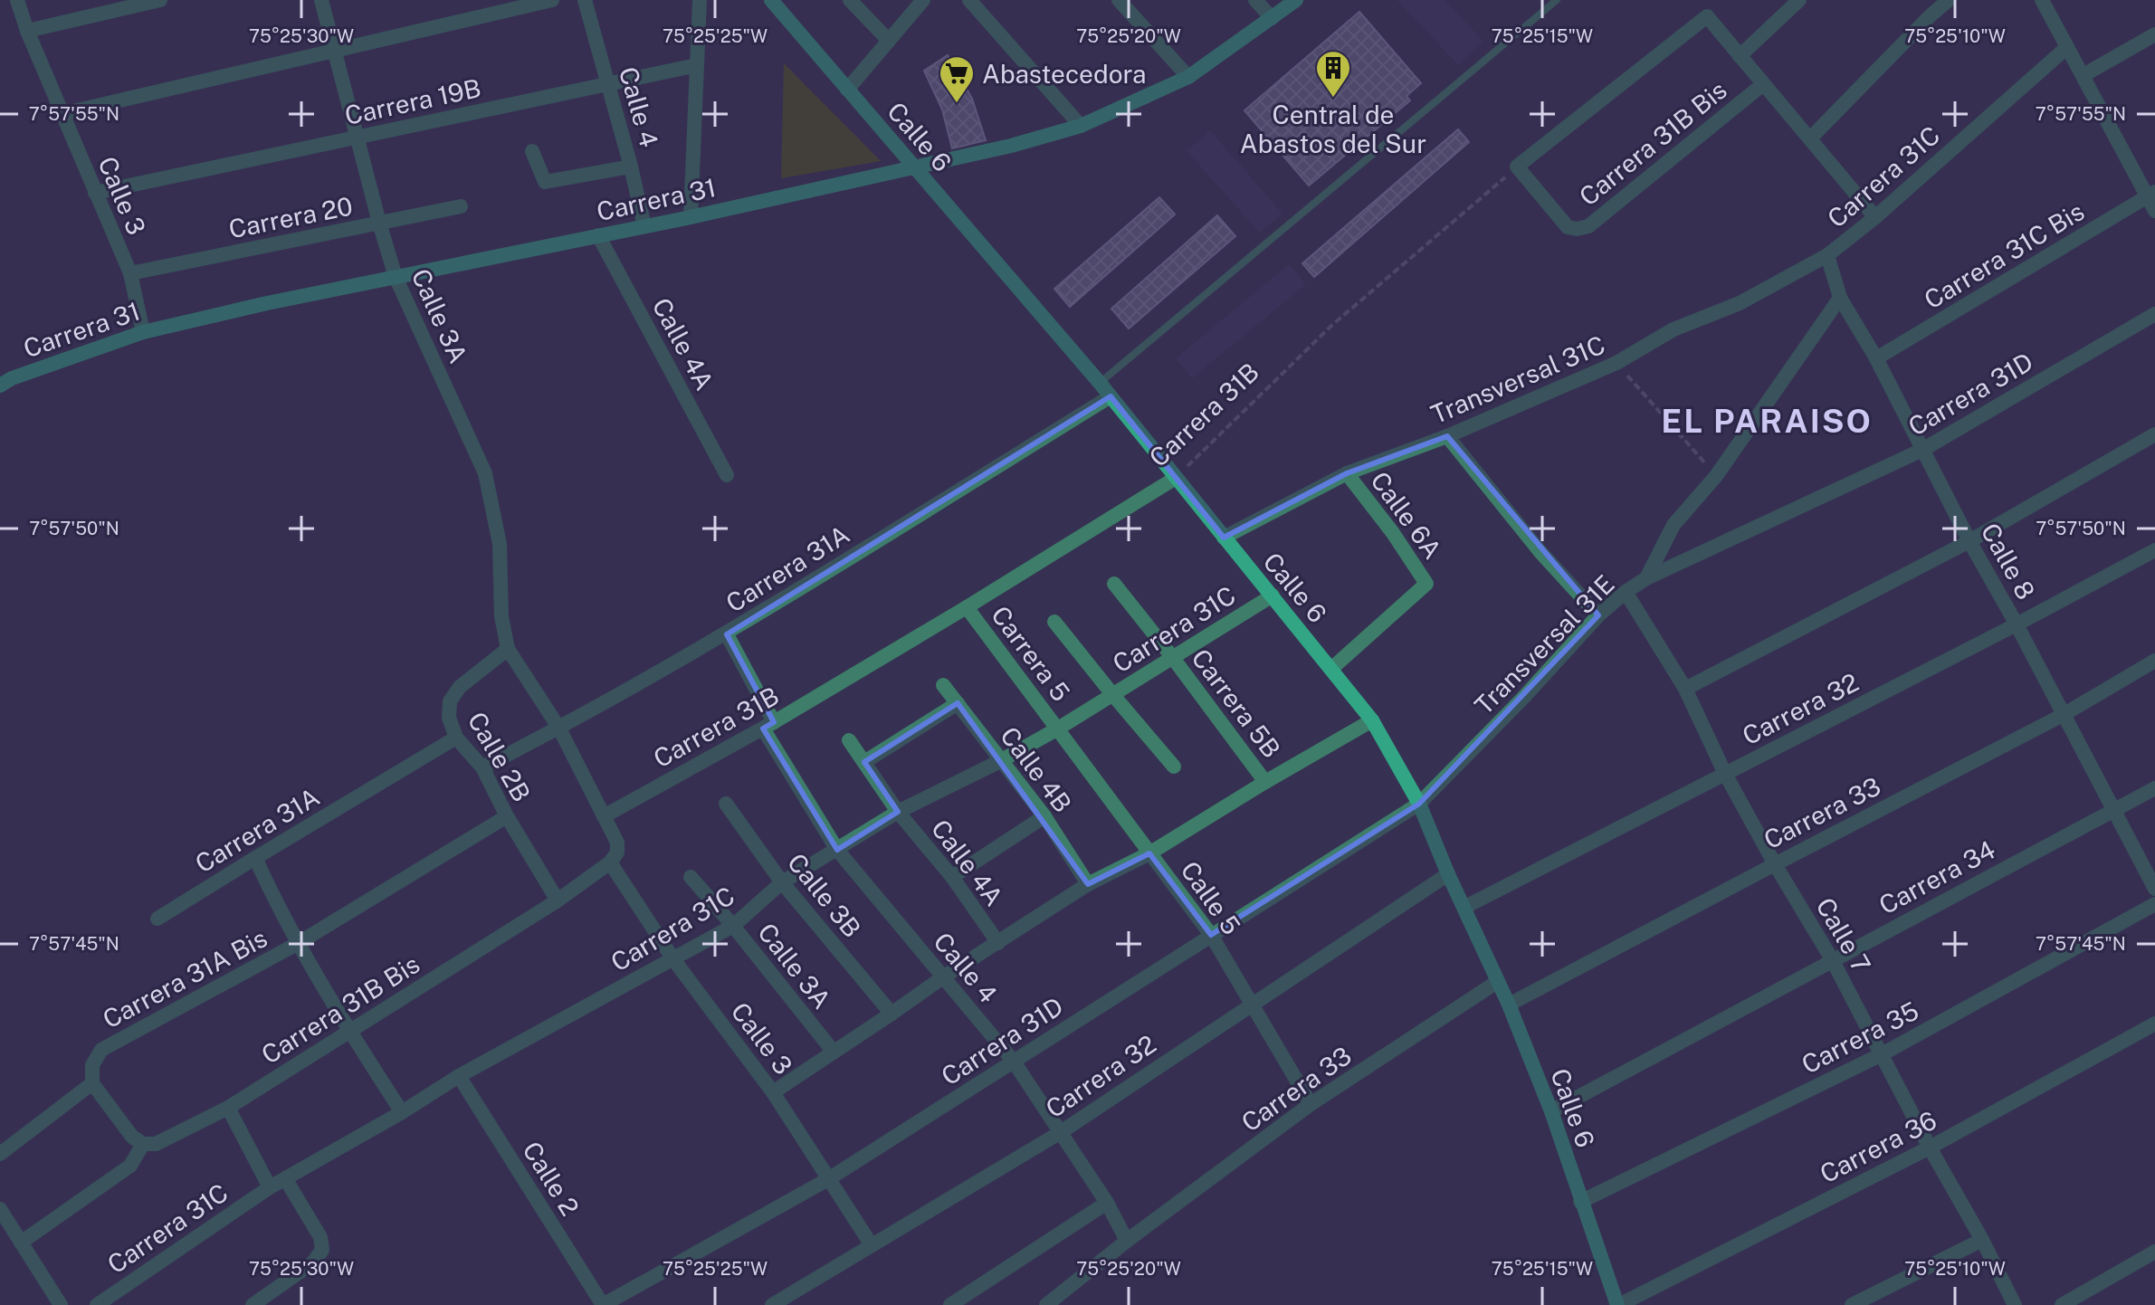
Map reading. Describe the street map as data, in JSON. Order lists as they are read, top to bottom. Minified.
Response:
{"streets":{"street":["Carrera 19B","Calle 4","Calle 6","Carrera 31B Bis","Carrera 31C","Calle 3","Carrera 31","Carrera 20","Carrera 31C Bis","Calle 3A","Calle 4A","Transversal 31C","Carrera 31D","Carrera 31B","Calle 6A","Calle 8","Carrera 31A","Transversal 31E","Carrera 5","Carrera 5B","Carrera 32","Calle 2B","Calle 4B","Carrera 33","Carrera 34","Calle 3B","Calle 5","Calle 7","Carrera 31A Bis","Carrera 35","Carrera 36","Calle 2"]},"crossings":[["Carrera 19B","Calle 4"],["Carrera 19B","Calle 3"],["Carrera 19B","Calle 3A"],["Calle 4","Carrera 31C"],["Calle 4","Carrera 31"],["Calle 4","Carrera 31D"],["Calle 4","Carrera 31B"],["Calle 4","Carrera 31A"],["Calle 4","Carrera 32"],["Calle 4","Carrera 33"],["Calle 6","Carrera 31C"],["Calle 6","Carrera 31"],["Calle 6","Transversal 31C"],["Calle 6","Carrera 31D"],["Calle 6","Carrera 31B"],["Calle 6","Calle 6A"],["Calle 6","Carrera 31A"],["Calle 6","Transversal 31E"],["Calle 6","Carrera 32"],["Calle 6","Carrera 33"],["Calle 6","Carrera 34"],["Calle 6","Carrera 35"],["Calle 6","Carrera 36"],["Carrera 31B Bis","Calle 3"],["Carrera 31B Bis","Carrera 31B"],["Carrera 31B Bis","Calle 2B"],["Carrera 31C","Calle 3"],["Carrera 31C","Calle 3A"],["Carrera 31C","Calle 4A"],["Carrera 31C","Transversal 31C"],["Carrera 31C","Calle 8"],["Carrera 31C","Carrera 5"],["Carrera 31C","Carrera 5B"],["Carrera 31C","Calle 4B"],["Carrera 31C","Calle 3B"],["Carrera 31C","Calle 5"],["Carrera 31C","Calle 2"],["Calle 3","Carrera 31"],["Calle 3","Carrera 20"],["Calle 3","Carrera 31D"],["Calle 3","Carrera 32"],["Carrera 31","Calle 3A"],["Carrera 31","Calle 4A"],["Carrera 20","Calle 3A"],["Carrera 31C Bis","Calle 8"],["Calle 3A","Calle 2B"],["Transversal 31C","Calle 6A"],["Transversal 31C","Calle 8"],["Carrera 31D","Calle 8"],["Carrera 31D","Transversal 31E"],["Carrera 31D","Calle 5"],["Carrera 31D","Calle 2"],["Carrera 31B","Carrera 5"],["Calle 8","Transversal 31E"],["Calle 8","Carrera 32"],["Calle 8","Carrera 33"],["Calle 8","Carrera 34"],["Carrera 31A","Calle 2B"],["Transversal 31E","Calle 7"],["Carrera 5","Calle 5"],["Carrera 32","Calle 5"],["Carrera 32","Calle 7"],["Calle 2B","Carrera 31A Bis"],["Carrera 33","Calle 5"],["Carrera 33","Calle 7"],["Carrera 34","Calle 7"],["Calle 7","Carrera 35"],["Calle 7","Carrera 36"]],"districts":["EL PARAISO"],"places":{"building":["Central de Abastos del Sur"],"supermarket":["Abastecedora"]},"coordinates":["75°25'30\"W","75°25'25\"W","75°25'20\"W","75°25'15\"W","75°25'10\"W","7°57'55\"N","7°57'50\"N","7°57'45\"N"]}
